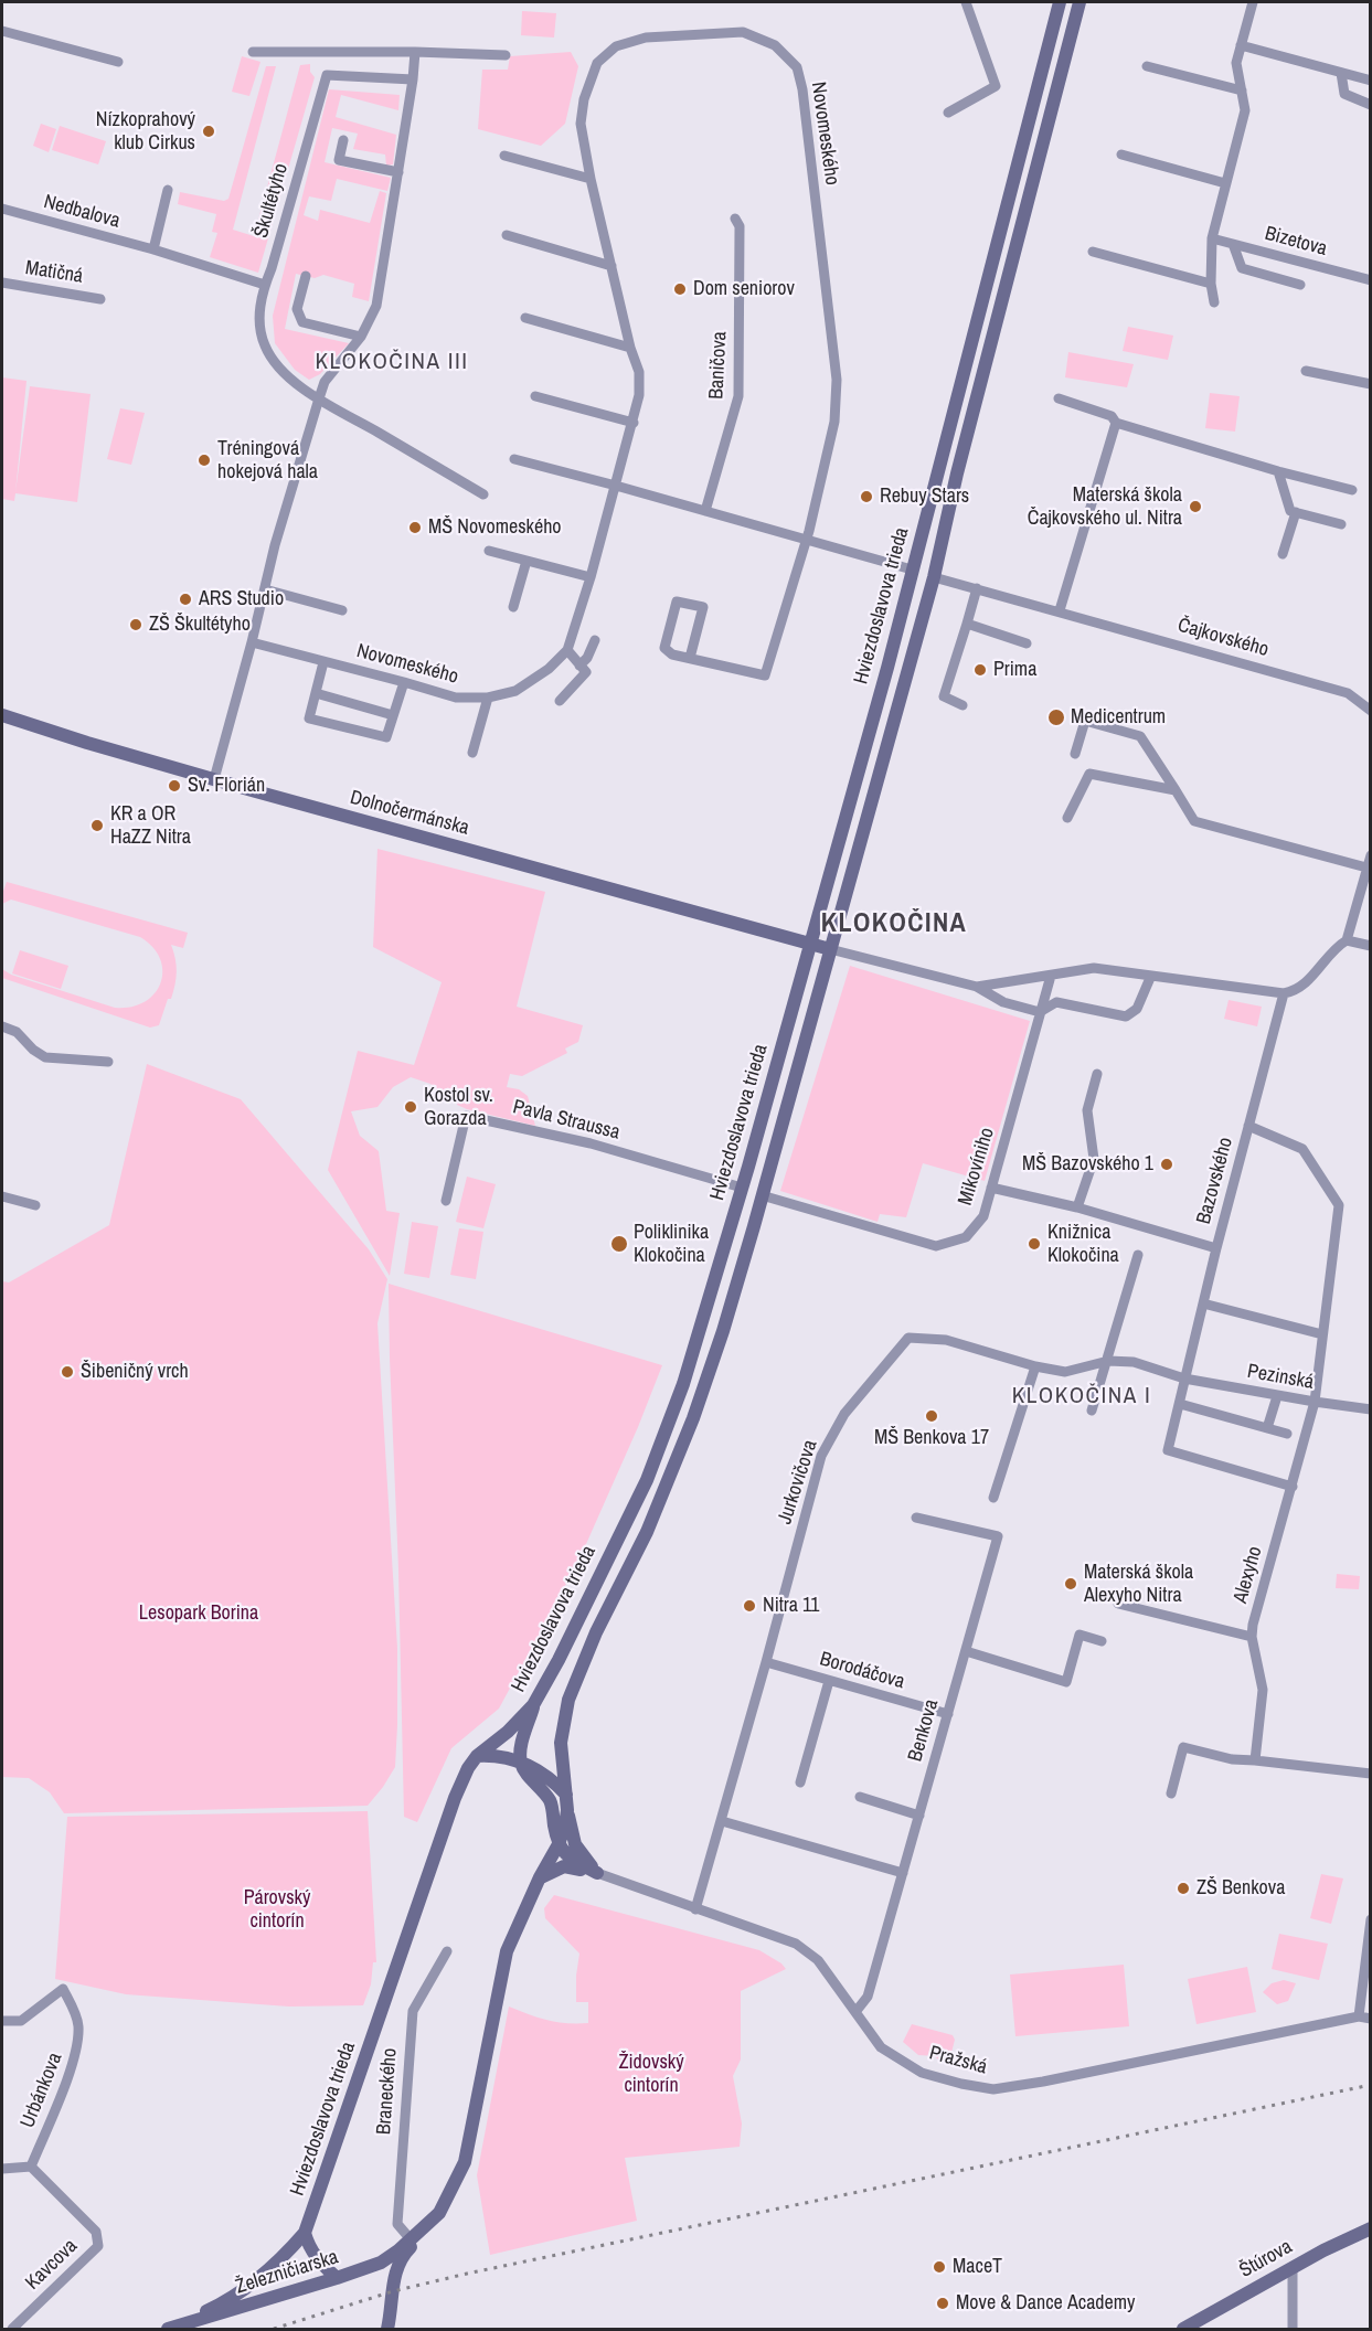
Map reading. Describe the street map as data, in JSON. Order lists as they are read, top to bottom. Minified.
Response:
{"streets":{"street":["Novomeského","Škultétyho","Nedbalova","Bizetova","Matičná","Baničova","Hviezdoslavova trieda","Čajkovského","Dolnočermánska","Pavla Straussa","Mikovíniho","Bazovského","Pezinská","Jurkovičova","Alexyho","Borodáčova","Benkova","Pražská","Urbánkova","Braneckého","Štúrova","Kavcova","Železničiarska"]},"crossings":[["Škultétyho","Nedbalova"],["Hviezdoslavova trieda","Čajkovského"],["Hviezdoslavova trieda","Dolnočermánska"],["Hviezdoslavova trieda","Pavla Straussa"],["Hviezdoslavova trieda","Mikovíniho"],["Hviezdoslavova trieda","Braneckého"],["Hviezdoslavova trieda","Železničiarska"],["Bazovského","Pezinská"],["Bazovského","Jurkovičova"],["Bazovského","Alexyho"],["Pezinská","Jurkovičova"],["Pezinská","Alexyho"],["Jurkovičova","Borodáčova"],["Jurkovičova","Pražská"],["Borodáčova","Benkova"],["Benkova","Pražská"],["Urbánkova","Kavcova"],["Braneckého","Železničiarska"]],"districts":["KLOKOČINA III","KLOKOČINA","KLOKOČINA I"],"parks":["Lesopark Borina","Párovský cintorín","Židovský cintorín"],"places":["Nízkoprahový klub Cirkus","Dom seniorov","Tréningová hokejová hala","Rebuy Stars","Materská škola Čajkovského ul. Nitra","MŠ Novomeského","ARS Studio","ZŠ Škultétyho","Prima","Medicentrum","Sv. Florián","KR a OR HaZZ Nitra","Kostol sv. Gorazda","MŠ Bazovského 1","Poliklinika Klokočina","Knižnica Klokočina","Šibeničný vrch","MŠ Benkova 17","Materská škola Alexyho Nitra","Nitra 11","ZŠ Benkova","MaceT","Move & Dance Academy"]}
